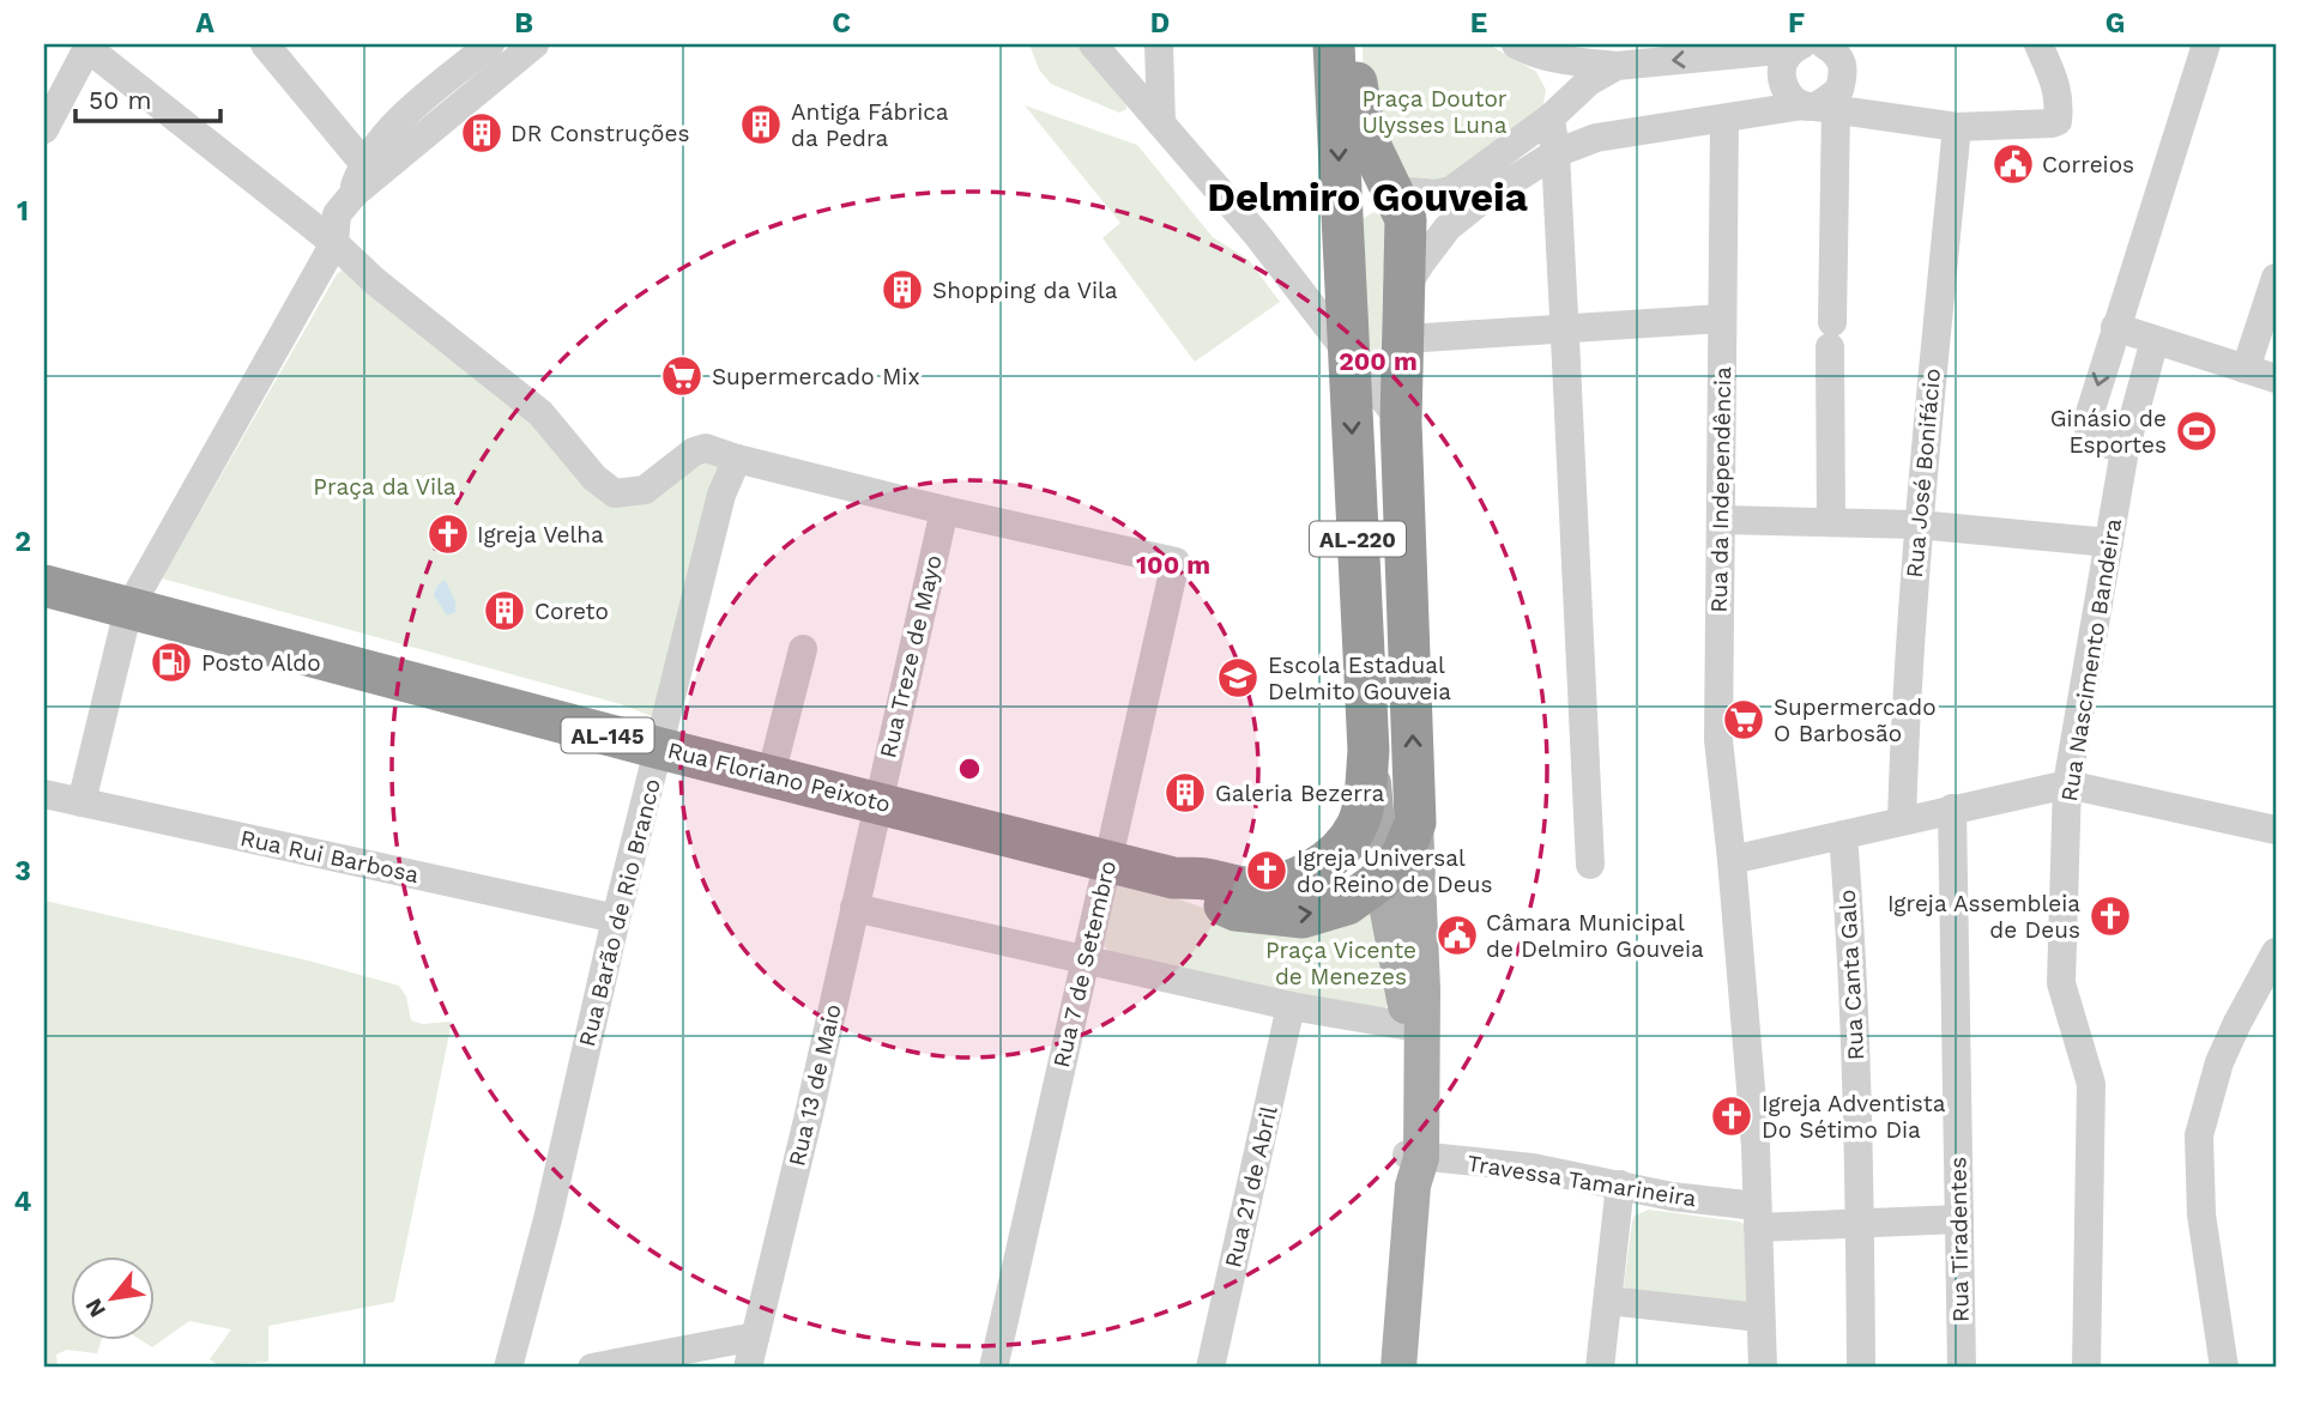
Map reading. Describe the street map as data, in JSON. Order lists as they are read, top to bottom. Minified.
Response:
{"streets":{"highway":["AL-220","AL-145","Rua Floriano Peixoto"],"street":["Rua José Bonifácio","Rua da Independência","Rua Treze de Mayo","Rua Nascimento Bandeira","Rua Rui Barbosa","Rua Barão de Rio Branco","Rua 7 de Setembro","Rua Canta Galo","Rua 13 de Maio","Travessa Tamarineira","Rua 21 de Abril","Rua Tiradentes"]},"crossings":[["Rua da Independência","Travessa Tamarineira"],["AL-220","Rua Floriano Peixoto"],["Rua Treze de Mayo","Rua Floriano Peixoto"],["Rua Treze de Mayo","Rua 7 de Setembro"],["Rua Treze de Mayo","Rua 13 de Maio"],["Rua Floriano Peixoto","Rua Barão de Rio Branco"],["Rua Floriano Peixoto","Rua 7 de Setembro"],["Rua Floriano Peixoto","Rua 13 de Maio"],["Rua Rui Barbosa","Rua Barão de Rio Branco"],["Rua Canta Galo","Travessa Tamarineira"],["Travessa Tamarineira","Rua Tiradentes"]],"districts":["Delmiro Gouveia"],"parks":["Praça Doutor Ulysses Luna","Praça da Vila","Praça Vicente de Menezes"],"places":{"building":["Antiga Fábrica da Pedra","DR Construções","Shopping da Vila","Coreto","Galeria Bezerra"],"public building":["Correios","Câmara Municipal de Delmiro Gouveia"],"supermarket":["Supermercado Mix","Supermercado O Barbosão"],"sports":["Ginásio de Esportes"],"church":["Igreja Velha","Igreja Universal do Reino de Deus","Igreja Assembleia de Deus","Igreja Adventista Do Sétimo Dia"],"fuel station":["Posto Aldo"],"school or university":["Escola Estadual Delmito Gouveia"]},"scale_bar":"50 m","north":"bottom left","grid":{"columns":["A","B","C","D","E","F","G"],"rows":["1","2","3","4"]},"rings":["200 m","100 m"]}
